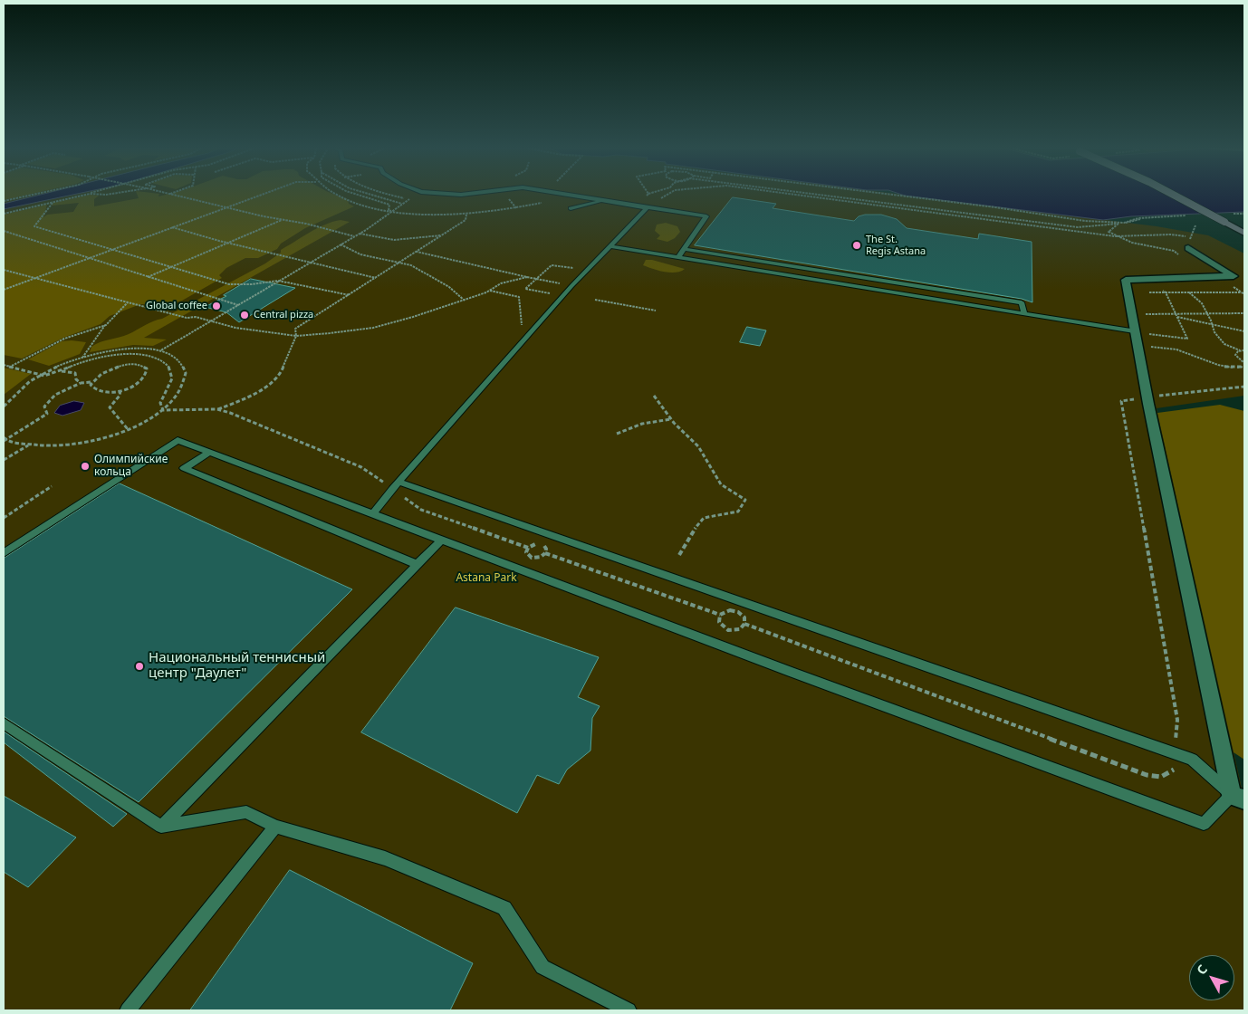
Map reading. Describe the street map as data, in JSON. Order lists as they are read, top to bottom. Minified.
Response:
{"parks":["Astana Park"],"places":["The St. Regis Astana","Global coffee","Central pizza","Олимпийские кольца","Национальный теннисный центр \"Даулет\""],"north":"top left"}
